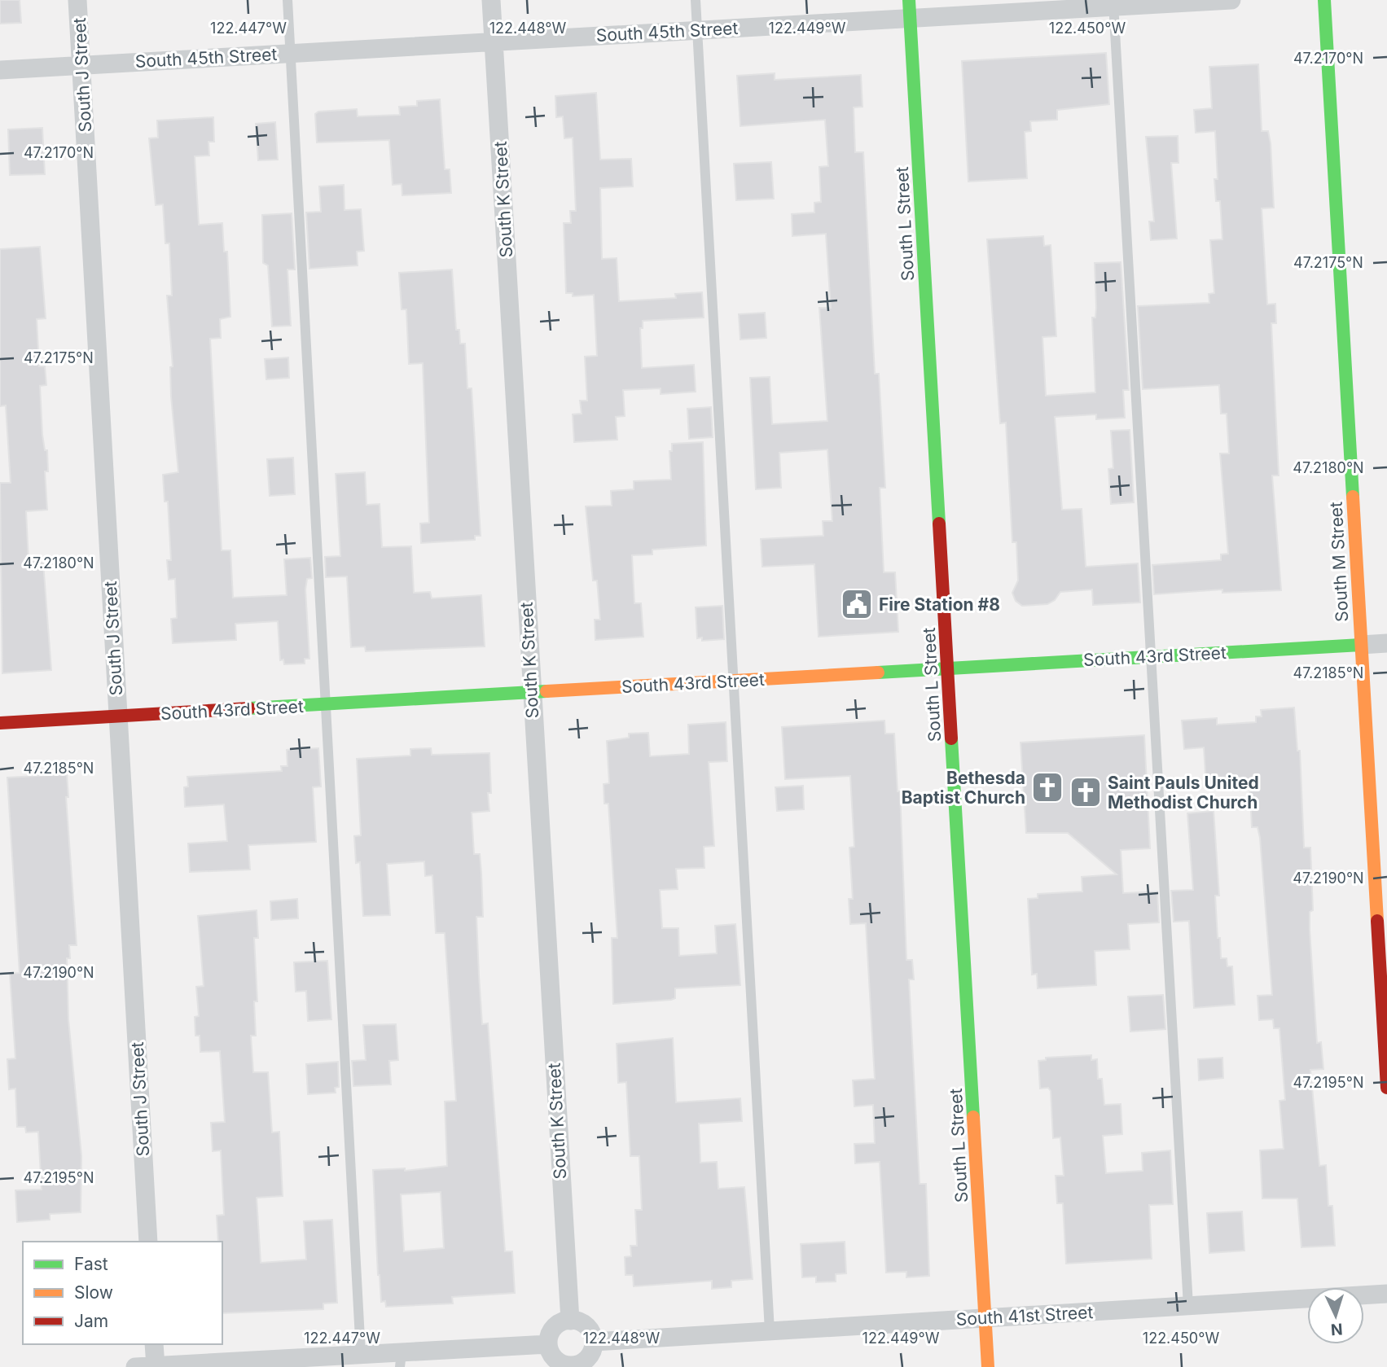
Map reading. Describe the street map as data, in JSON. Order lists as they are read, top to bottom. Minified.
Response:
{"streets":{"street":["South 45th Street","South J Street","South K Street","South L Street","South M Street","South 43rd Street","South 41st Street"]},"crossings":[["South 45th Street","South J Street"],["South 45th Street","South K Street"],["South 45th Street","South L Street"],["South J Street","South 43rd Street"],["South K Street","South 43rd Street"],["South K Street","South 41st Street"],["South L Street","South 43rd Street"],["South L Street","South 41st Street"],["South M Street","South 43rd Street"]],"places":{"public building":["Fire Station #8"],"church":["Bethesda Baptist Church","Saint Pauls United Methodist Church"]},"legend":["Fast","Slow","Jam"],"north":"bottom","coordinates":["122.447°W","122.448°W","122.449°W","122.450°W","47.2170°N","47.2175°N","47.2180°N","47.2185°N","47.2190°N","47.2195°N"]}
